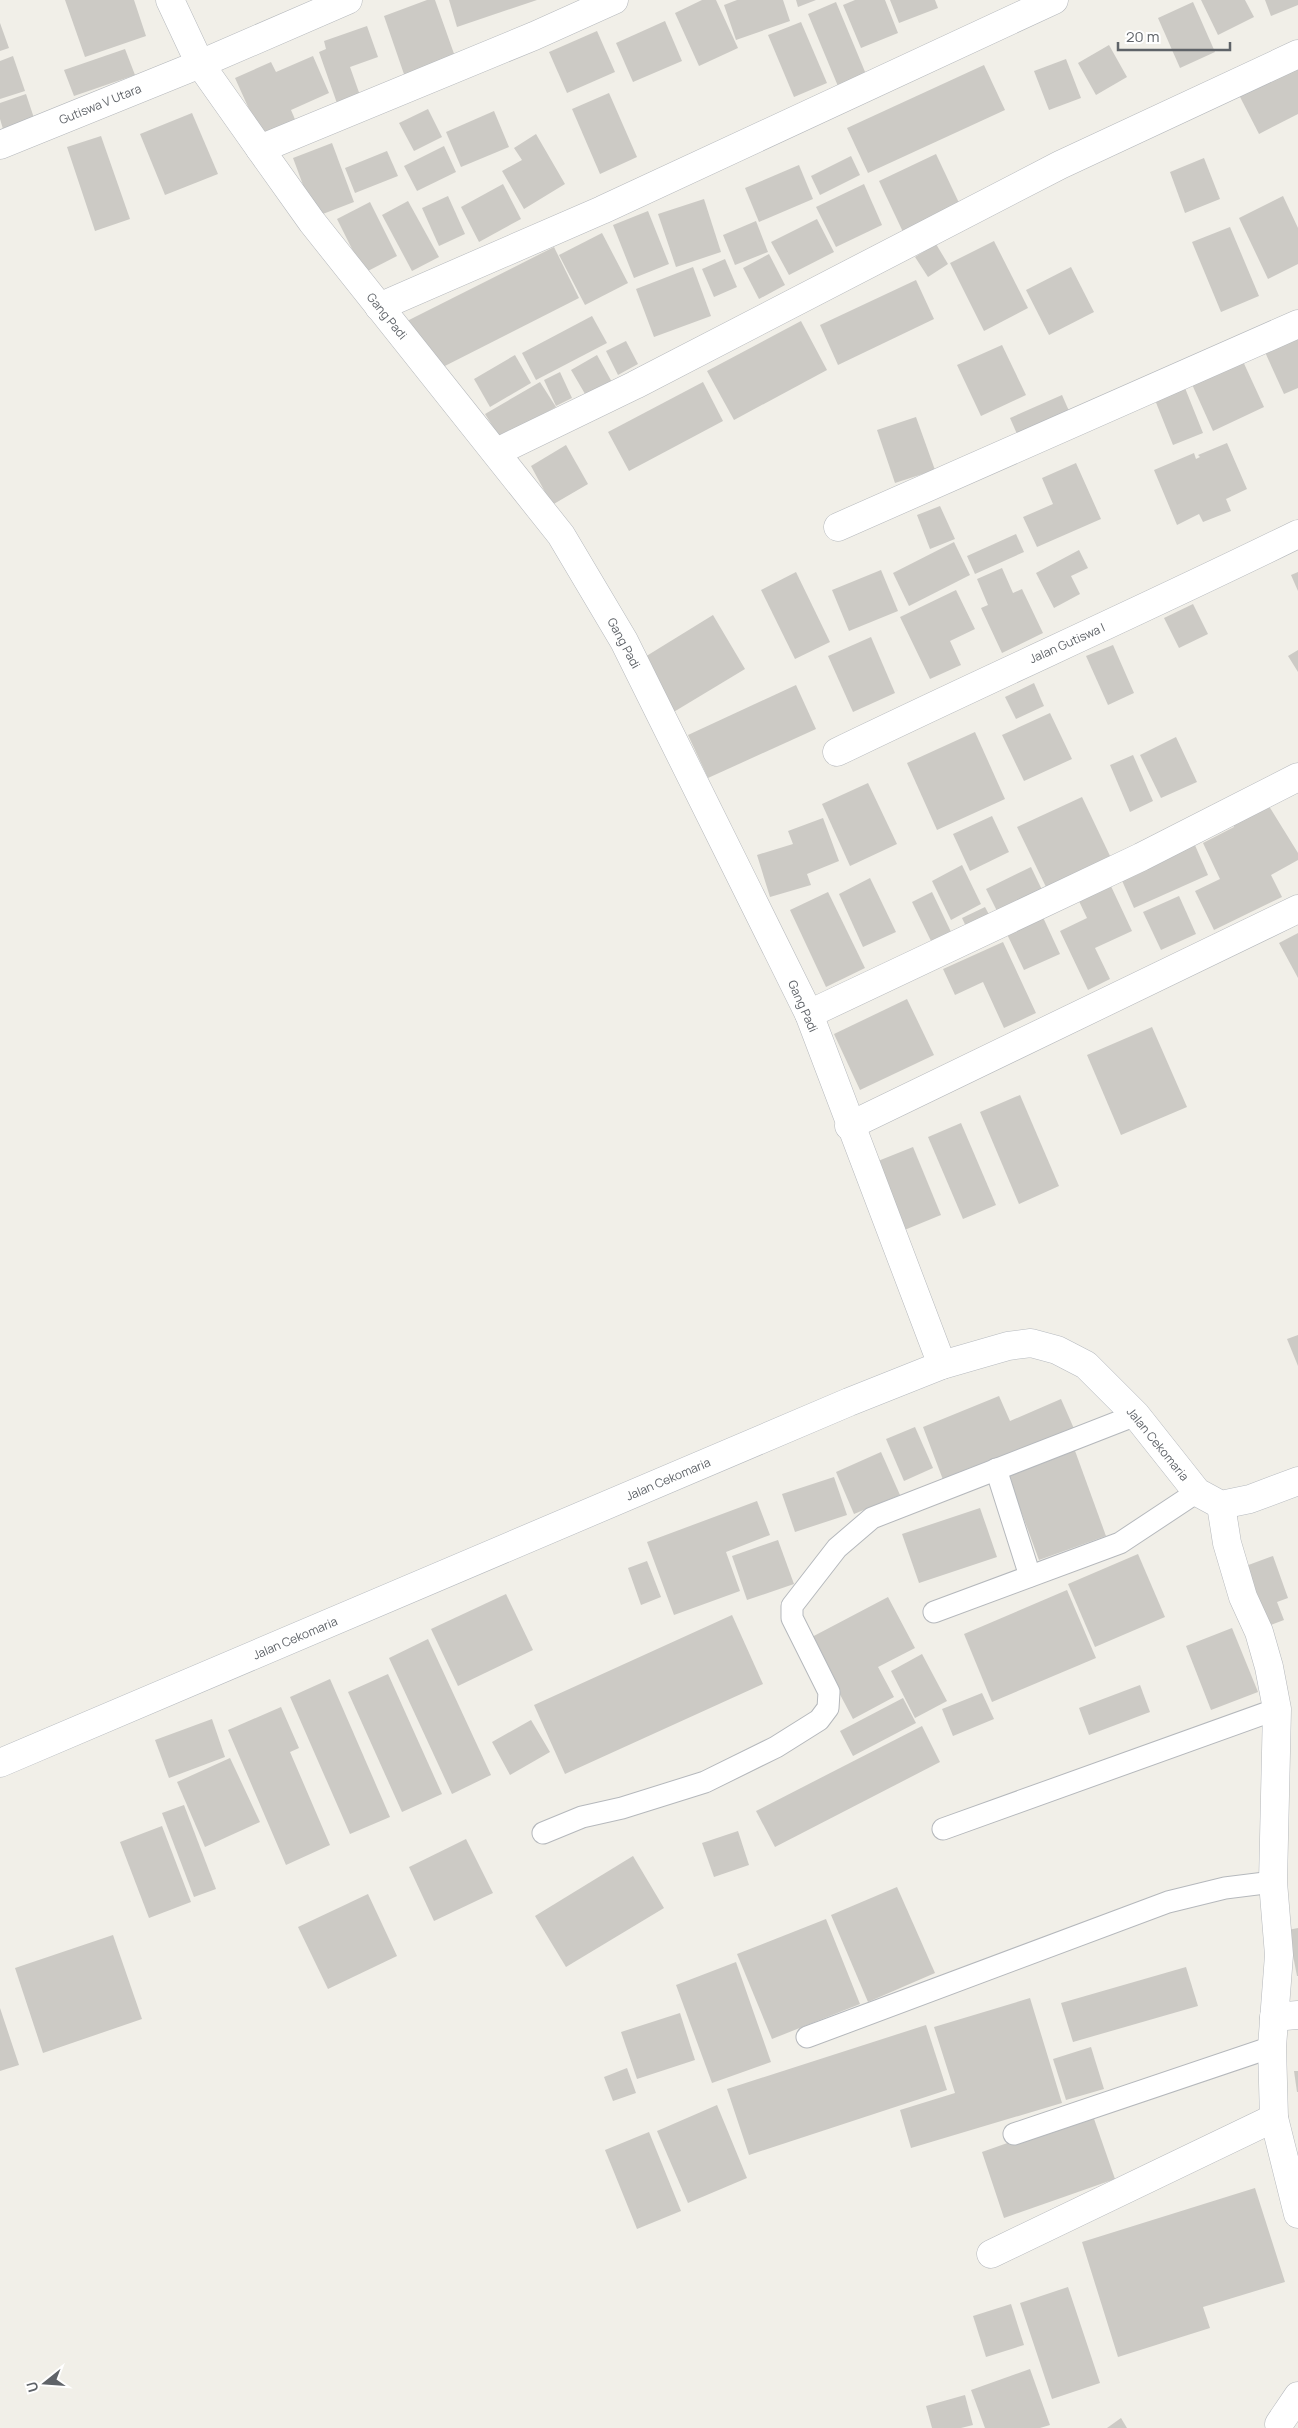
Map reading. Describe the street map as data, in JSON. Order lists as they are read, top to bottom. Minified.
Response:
{"streets":{"street":["Gutiswa V Utara","Gang Padi","Jalan Gutiswa I","Jalan Cekomaria"]},"crossings":[["Gutiswa V Utara","Gang Padi"],["Gang Padi","Jalan Cekomaria"]],"scale_bar":"20 m","north":"left"}
